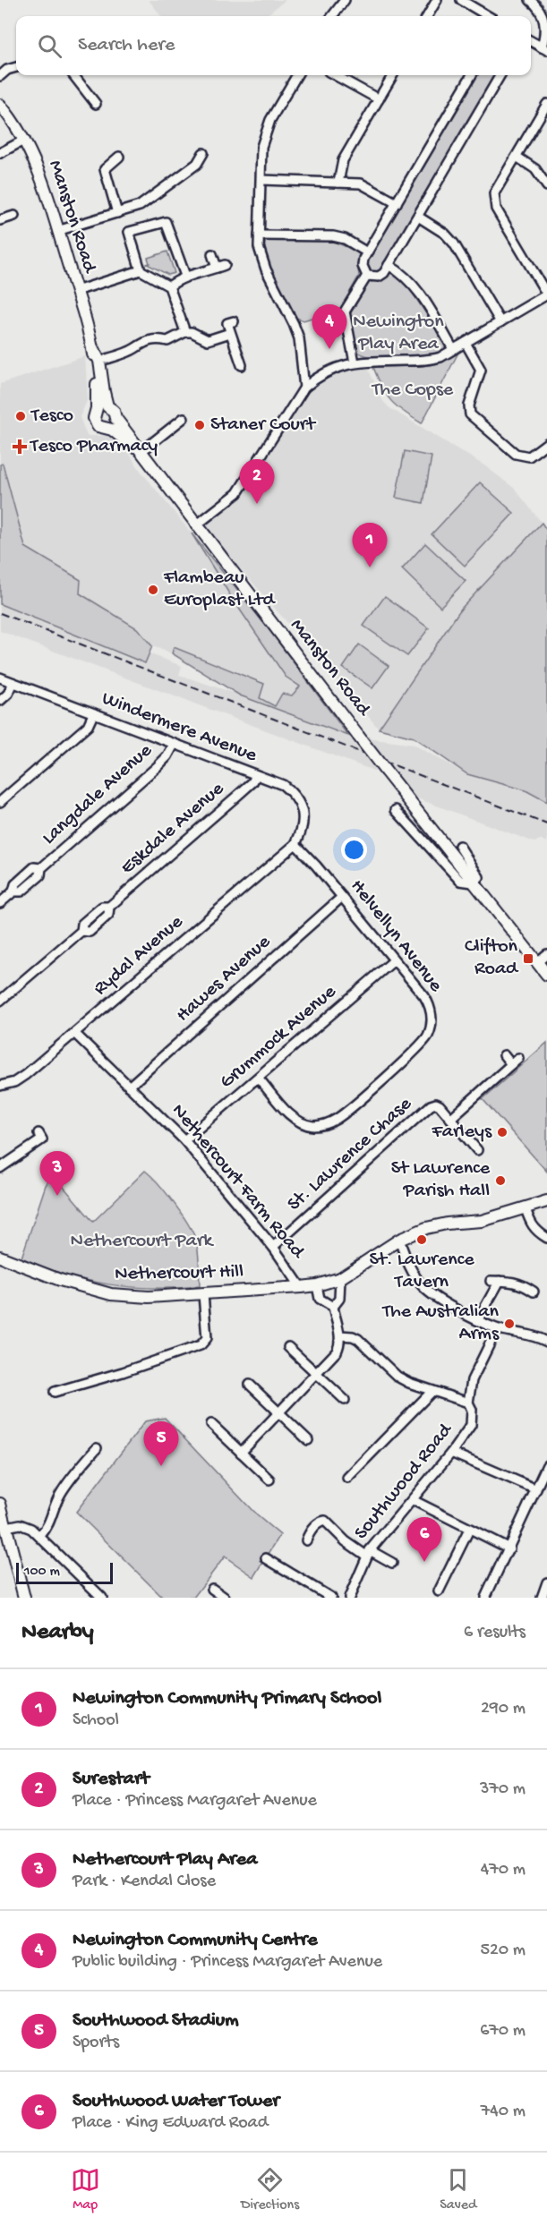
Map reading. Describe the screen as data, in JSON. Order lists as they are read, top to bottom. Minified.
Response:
{"streets":{"main road":["Manston Road","Nethercourt Hill"],"street":["Windermere Avenue","Langdale Avenue","Eskdale Avenue","Helvellyn Avenue","Rydal Avenue","Hawes Avenue","Grummock Avenue","St. Lawrence Chase","Nethercourt Farm Road","Southwood Road"]},"crossings":[["Windermere Avenue","Langdale Avenue"],["Windermere Avenue","Eskdale Avenue"],["Windermere Avenue","Helvellyn Avenue"],["Windermere Avenue","Rydal Avenue"],["Helvellyn Avenue","Rydal Avenue"],["Helvellyn Avenue","Hawes Avenue"],["Helvellyn Avenue","Grummock Avenue"],["Rydal Avenue","Nethercourt Farm Road"],["Hawes Avenue","Nethercourt Farm Road"],["Grummock Avenue","Nethercourt Farm Road"],["St. Lawrence Chase","Nethercourt Farm Road"],["Nethercourt Farm Road","Nethercourt Hill"]],"parks":["Newington Play Area","The Copse","Nethercourt Park"],"places":{"other":["Tesco","Staner Court","Flambeau Europlast Ltd","Farleys","St Lawrence Parish Hall","St. Lawrence Tavern","The Australian Arms"],"health":["Tesco Pharmacy"],"transit":["Clifton Road"]},"scale_bar":"100 m","page":{"search":"Search here","pins":["4","2","1","3","5","6"],"scale":"100 m","heading":["Nearby","6 results"],"list":[{"mark":"1","name":"Newington Community Primary School","note":"School","value":"290 m"},{"mark":"2","name":"Surestart","note":"Place · Princess Margaret Avenue","value":"370 m"},{"mark":"3","name":"Nethercourt Play Area","note":"Park · Kendal Close","value":"470 m"},{"mark":"4","name":"Newington Community Centre","note":"Public building · Princess Margaret Avenue","value":"520 m"},{"mark":"5","name":"Southwood Stadium","note":"Sports","value":"670 m"},{"mark":"6","name":"Southwood Water Tower","note":"Place · King Edward Road","value":"740 m"}],"nav":["Map","Directions","Saved"]}}
